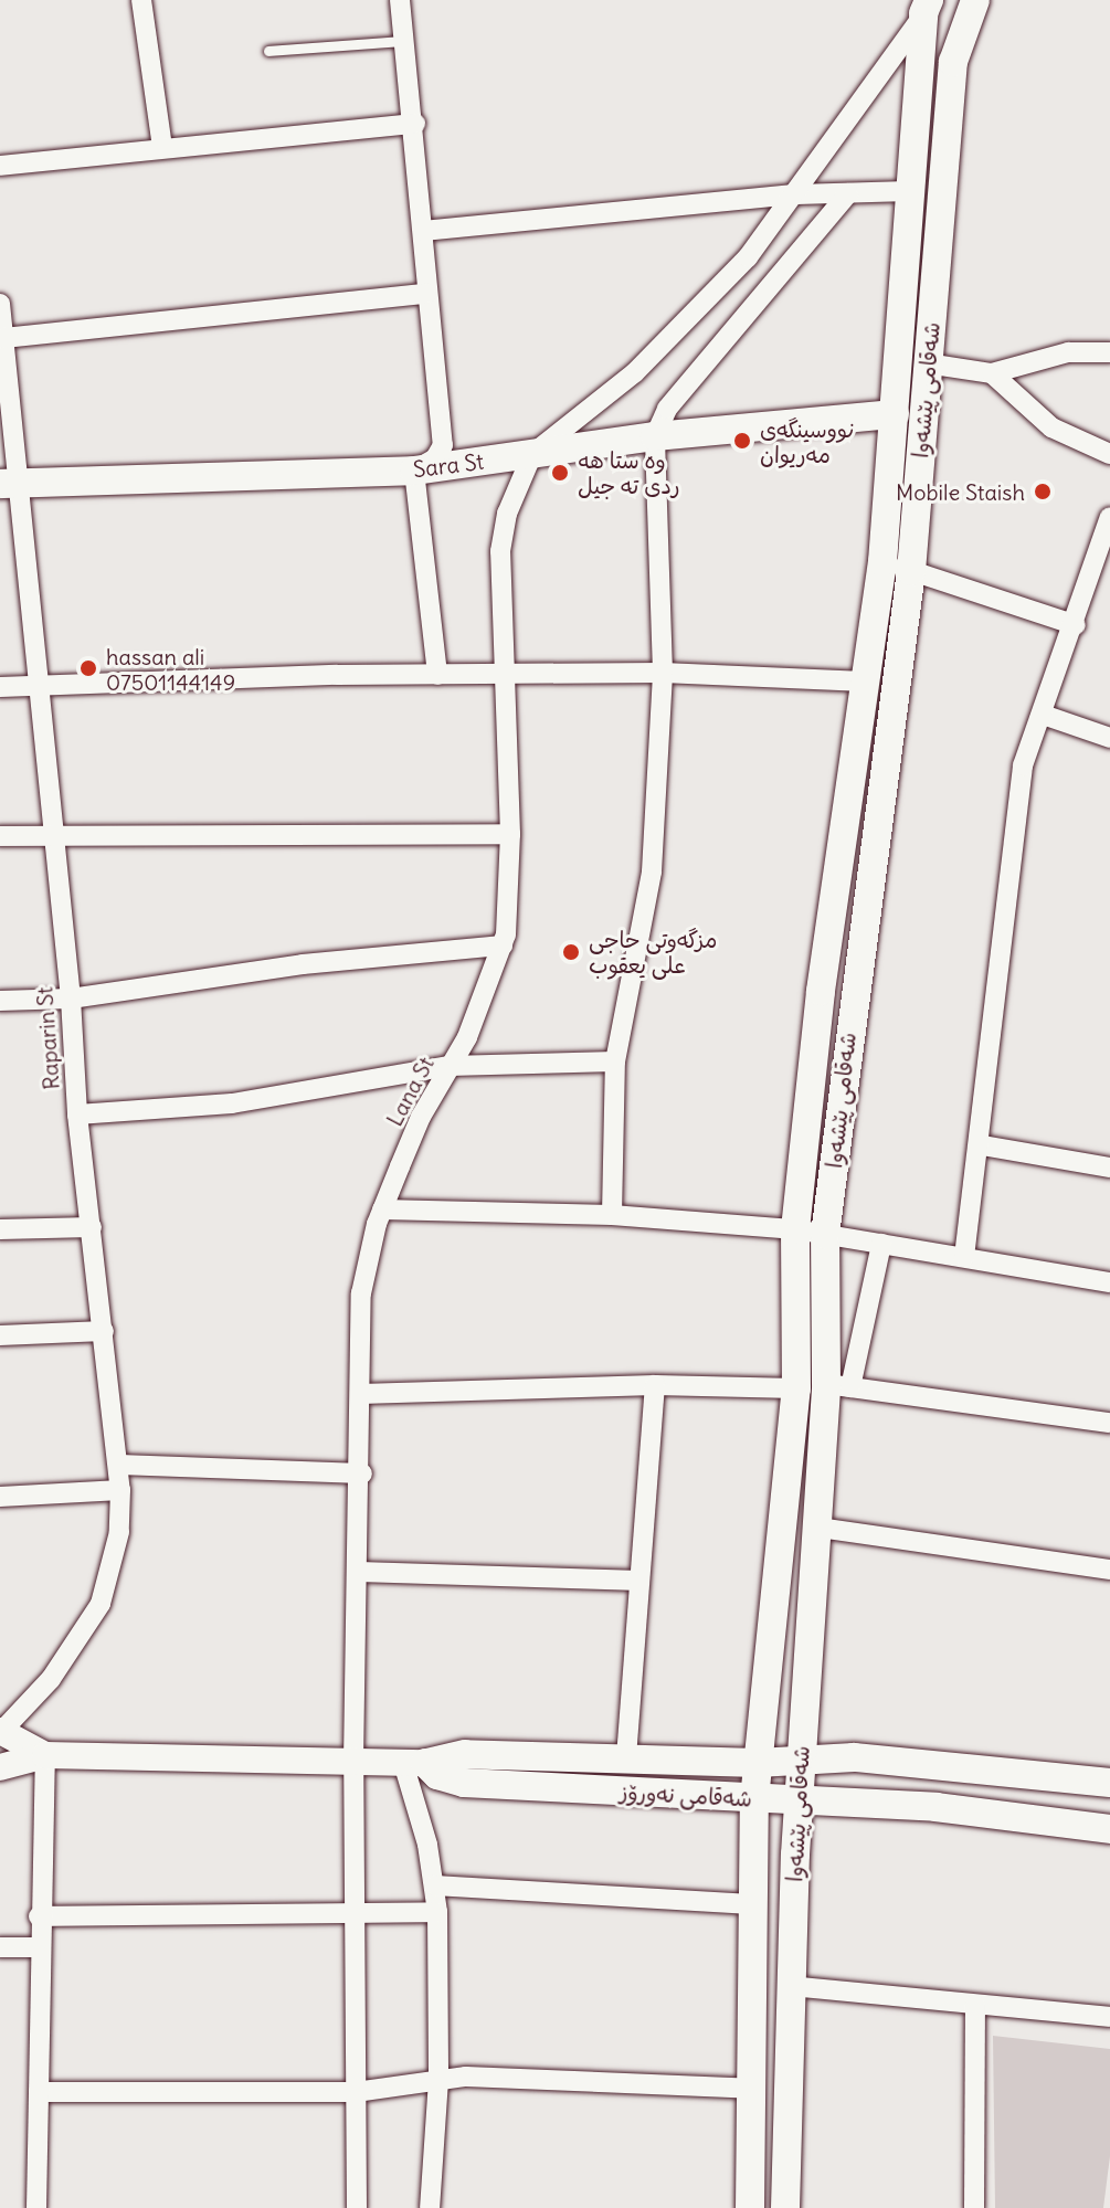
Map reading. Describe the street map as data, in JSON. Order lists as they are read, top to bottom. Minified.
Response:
{"streets":{"main road":["شەقامی پێشەوا","Sara St","شەقامی نەورۆز"],"street":["Raparin St","Lana St"]},"crossings":[["شەقامی پێشەوا","Sara St"],["شەقامی پێشەوا","شەقامی نەورۆز"],["Sara St","Raparin St"],["Sara St","Lana St"],["Raparin St","شەقامی نەورۆز"],["Lana St","شەقامی نەورۆز"]],"places":["نووسینگەی مەریوان","وه ستا هه ردى ته جيل","Mobile Staish","hassan ali 07501144149","مزگەوتی حاجی علی یعقوب"]}
